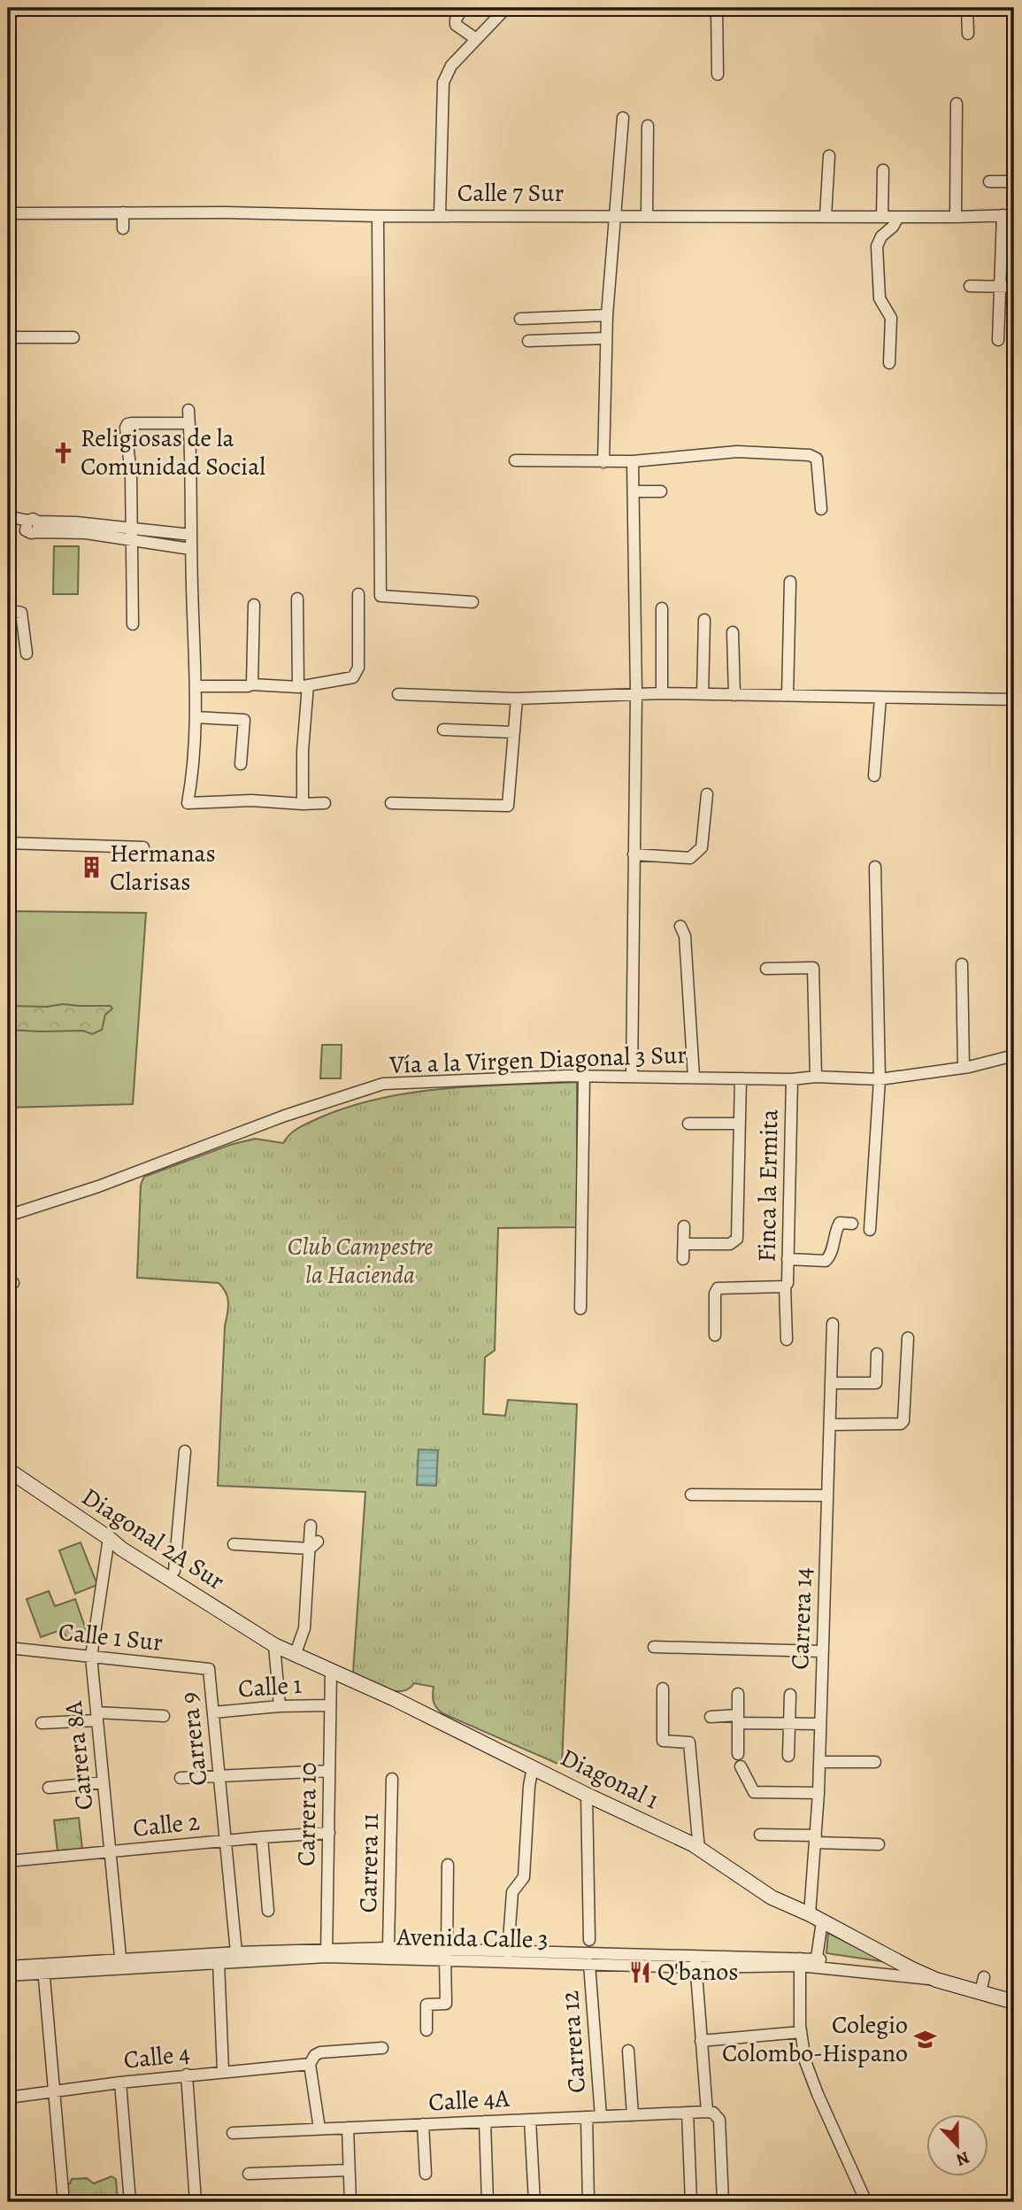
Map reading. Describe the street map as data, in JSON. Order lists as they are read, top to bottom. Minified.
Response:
{"streets":{"main road":["Diagonal 2A Sur","Diagonal 1"],"street":["Calle 7 Sur","Vía a la Virgen Diagonal 3 Sur","Finca la Ermita","Carrera 14","Calle 1 Sur","Calle 1","Carrera 9","Carrera 8A","Carrera 10","Calle 2","Carrera 11","Avenida Calle 3","Carrera 12","Calle 4","Calle 4A"]},"crossings":[["Vía a la Virgen Diagonal 3 Sur","Finca la Ermita"],["Diagonal 2A Sur","Carrera 8A"],["Diagonal 2A Sur","Diagonal 1"],["Carrera 14","Diagonal 1"],["Carrera 14","Avenida Calle 3"],["Calle 1 Sur","Carrera 9"],["Calle 1 Sur","Carrera 8A"],["Calle 1","Carrera 9"],["Calle 1","Carrera 10"],["Carrera 9","Calle 2"],["Carrera 9","Avenida Calle 3"],["Carrera 8A","Calle 2"],["Carrera 8A","Avenida Calle 3"],["Diagonal 1","Carrera 10"],["Diagonal 1","Avenida Calle 3"],["Carrera 10","Calle 2"],["Carrera 10","Avenida Calle 3"],["Carrera 11","Avenida Calle 3"],["Avenida Calle 3","Carrera 12"],["Carrera 12","Calle 4A"]],"parks":["Club Campestre la Hacienda"],"places":{"church":["Religiosas de la Comunidad Social"],"building":["Hermanas Clarisas"],"restaurant":["Q'banos"],"school or university":["Colegio Colombo-Hispano"]},"north":"bottom"}
